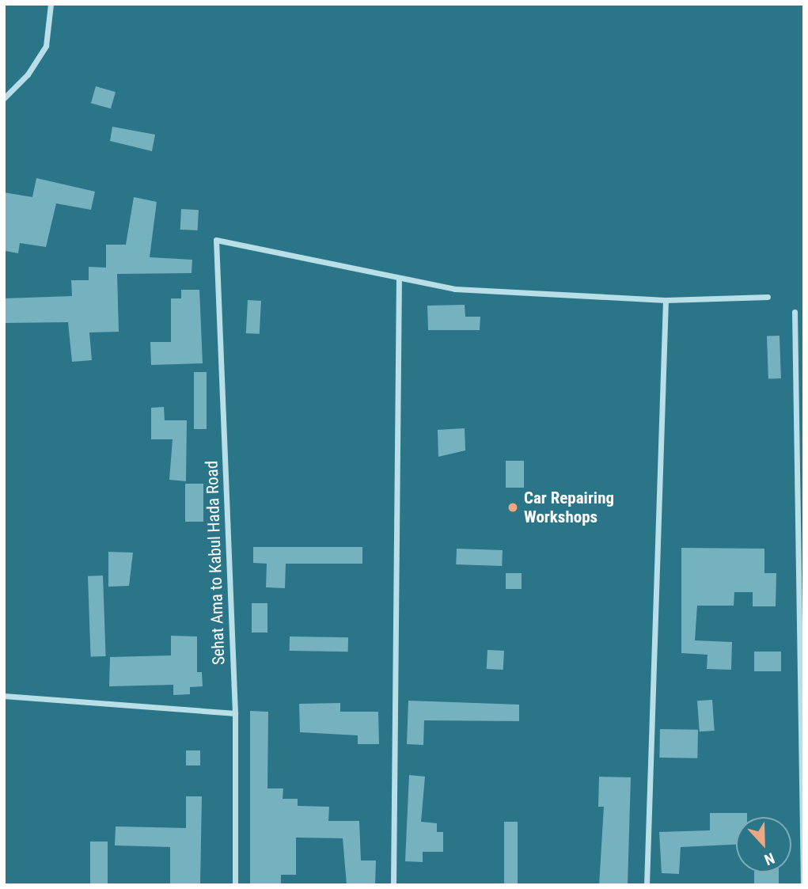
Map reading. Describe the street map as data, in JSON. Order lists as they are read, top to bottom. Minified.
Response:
{"streets":{"street":["Sehat Ama to Kabul Hada Road"]},"places":["Car Repairing Workshops"],"north":"bottom"}
